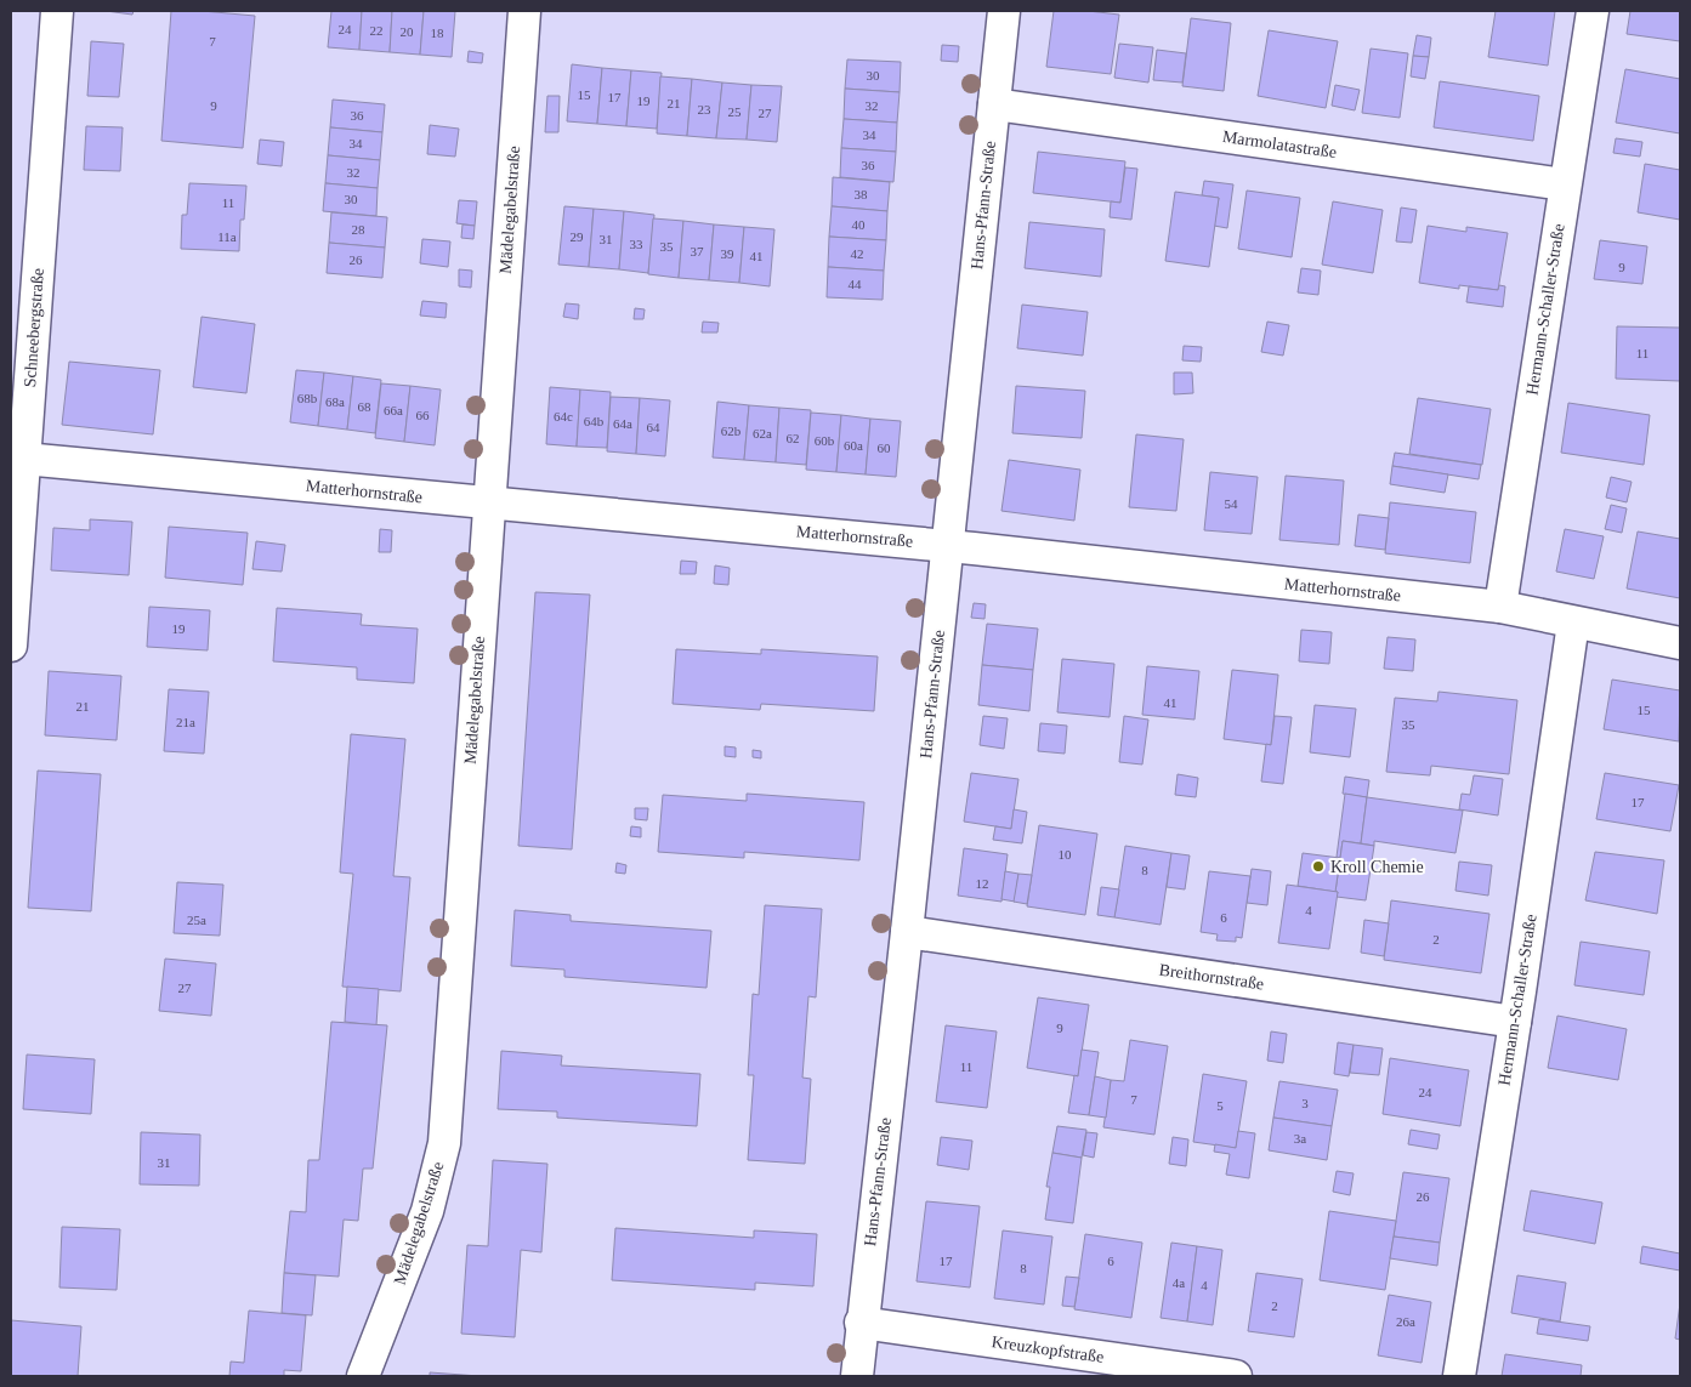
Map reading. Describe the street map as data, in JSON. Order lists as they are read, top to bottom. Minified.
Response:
{"streets":{"street":["Marmolatastraße","Hans-Pfann-Straße","Mädelegabelstraße","Hermann-Schaller-Straße","Schneebergstraße","Matterhornstraße","Breithornstraße","Kreuzkopfstraße"]},"crossings":[["Marmolatastraße","Hans-Pfann-Straße"],["Marmolatastraße","Hermann-Schaller-Straße"],["Hans-Pfann-Straße","Matterhornstraße"],["Hans-Pfann-Straße","Breithornstraße"],["Hans-Pfann-Straße","Kreuzkopfstraße"],["Mädelegabelstraße","Matterhornstraße"],["Hermann-Schaller-Straße","Matterhornstraße"],["Hermann-Schaller-Straße","Breithornstraße"],["Schneebergstraße","Matterhornstraße"]],"places":["Kroll Chemie"],"house_numbers":["24","22","20","18","7","30","15","17","19","21","9","32","23","25","27","36","34","34","36","32","38","30","11","40","28","11a","29","31","33","35","37","39","42","41","26","9","44","11","68b","68a","68","66a","66","64c","64b","64a","64","62b","62a","62","60b","60a","60","54","19","41","21","15","21a","35","17","10","8","12","4","6","25a","2","27","9","11","24","7","3","5","3a","31","26","17","6","8","4a","4","2","26a"]}
